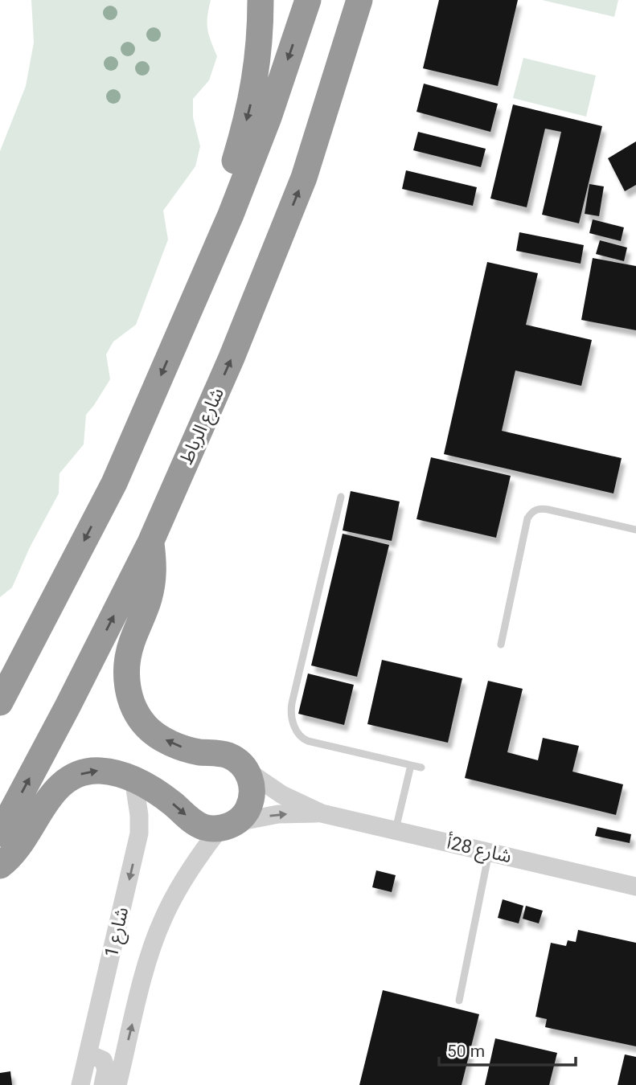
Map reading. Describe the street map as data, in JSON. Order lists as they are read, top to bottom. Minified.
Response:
{"streets":{"highway":["شارع الرباط"],"street":["شارع 28أ","شارع 1"]},"crossings":[["شارع 28أ","شارع 1"]],"scale_bar":"50 m"}
